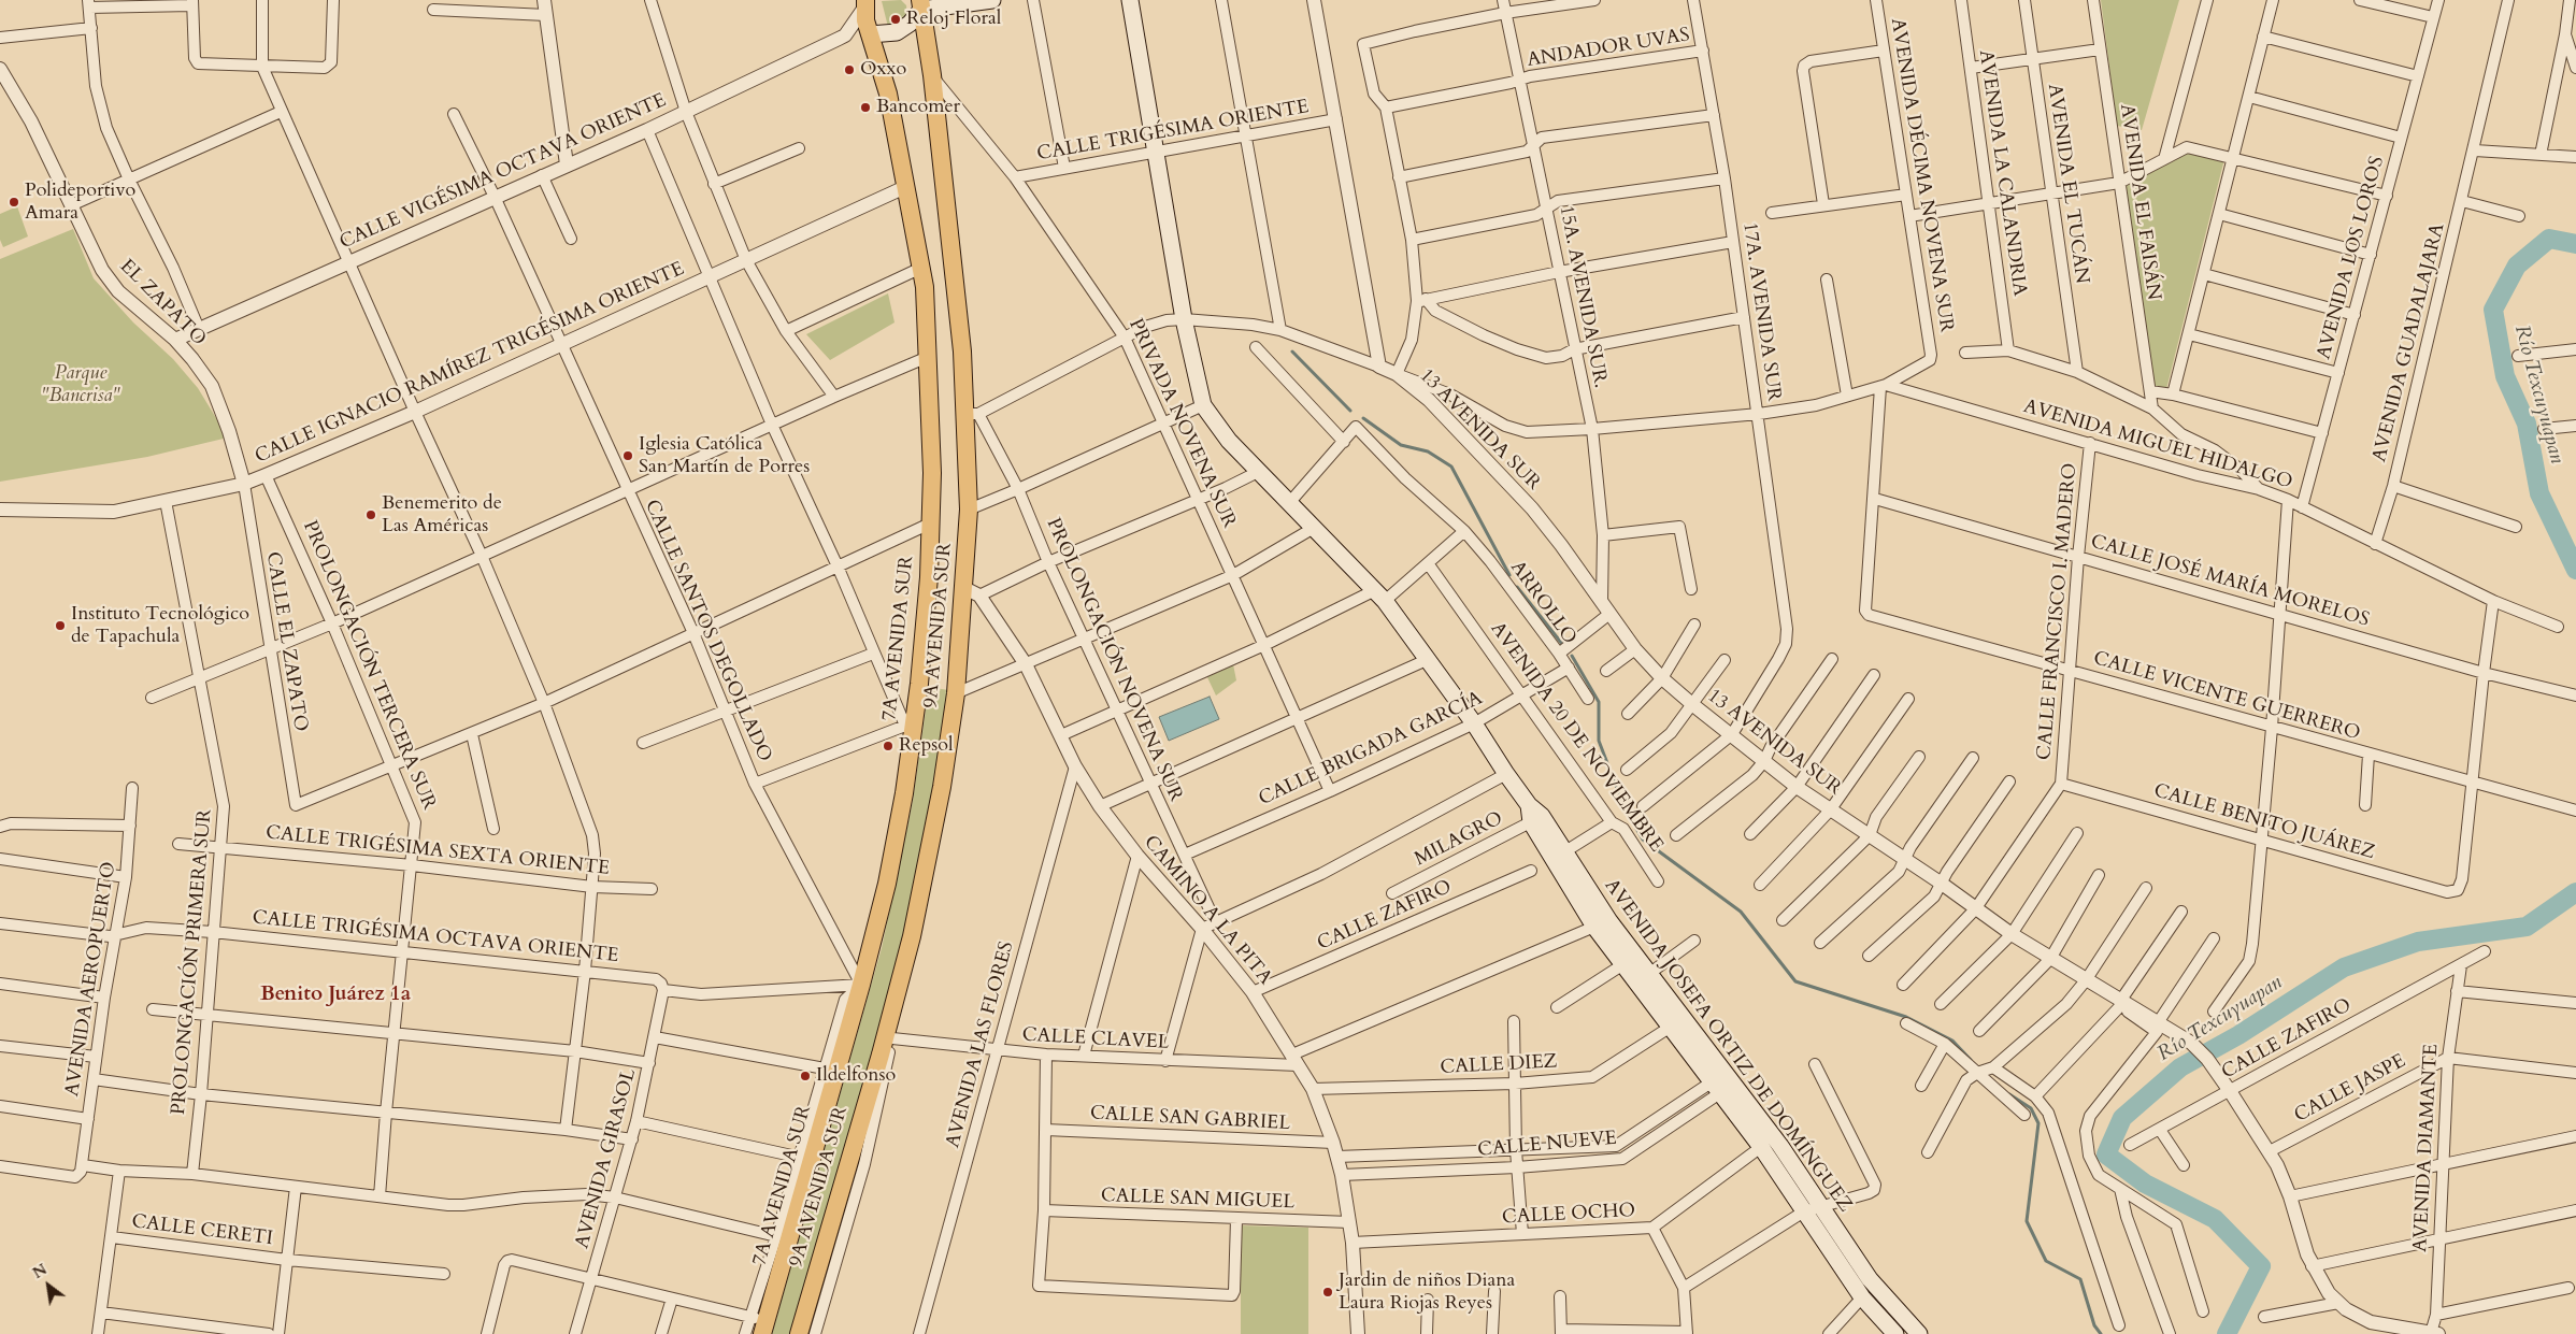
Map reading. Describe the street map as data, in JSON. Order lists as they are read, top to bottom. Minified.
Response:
{"streets":{"main road":["9A AVENIDA SUR","7A AVENIDA SUR","AVENIDA JOSEFA ORTIZ DE DOMÍNGUEZ"],"street":["ANDADOR UVAS","CALLE TRIGÉSIMA ORIENTE","CALLE VIGÉSIMA OCTAVA ORIENTE","AVENIDA LA CALANDRIA","AVENIDA DÉCIMA NOVENA SUR","AVENIDA EL TUCÁN","AVENIDA EL FAISÁN","AVENIDA LOS LOROS","15A. AVENIDA SUR.","EL ZAPATO","17A. AVENIDA SUR","AVENIDA GUADALAJARA","CALLE IGNACIO RAMÍREZ TRIGÉSIMA ORIENTE","PRIVADA NOVENA SUR","13 AVENIDA SUR","AVENIDA MIGUEL HIDALGO","CALLE JOSÉ MARÍA MORELOS","ARROLLO","CALLE FRANCISCO I. MADERO","CALLE SANTOS DEGOLLADO","CALLE EL ZAPATO","PROLONGACIÓN NOVENA SUR","PROLONGACIÓN TERCERA SUR","CALLE VICENTE GUERRERO","AVENIDA 20 DE NOVIEMBRE","CALLE BRIGADA GARCÍA","CALLE BENITO JUÁREZ","MILAGRO","CALLE TRIGÉSIMA SEXTA ORIENTE","CAMINO A LA PITA","CALLE ZAFIRO","CALLE TRIGÉSIMA OCTAVA ORIENTE","PROLONGACIÓN PRIMERA SUR","AVENIDA AEROPUERTO","CALLE CLAVEL","AVENIDA LAS FLORES","CALLE DIEZ","CALLE JASPE","CALLE SAN GABRIEL","CALLE NUEVE","AVENIDA DIAMANTE","AVENIDA GIRASOL","CALLE SAN MIGUEL","CALLE OCHO","CALLE CERETI"]},"crossings":[["ANDADOR UVAS","15A. AVENIDA SUR."],["ANDADOR UVAS","17A. AVENIDA SUR"],["CALLE TRIGÉSIMA ORIENTE","PRIVADA NOVENA SUR"],["CALLE TRIGÉSIMA ORIENTE","AVENIDA JOSEFA ORTIZ DE DOMÍNGUEZ"],["CALLE VIGÉSIMA OCTAVA ORIENTE","EL ZAPATO"],["CALLE VIGÉSIMA OCTAVA ORIENTE","CALLE SANTOS DEGOLLADO"],["AVENIDA DÉCIMA NOVENA SUR","AVENIDA MIGUEL HIDALGO"],["AVENIDA LOS LOROS","AVENIDA MIGUEL HIDALGO"],["15A. AVENIDA SUR.","13 AVENIDA SUR"],["EL ZAPATO","CALLE IGNACIO RAMÍREZ TRIGÉSIMA ORIENTE"],["EL ZAPATO","CALLE EL ZAPATO"],["17A. AVENIDA SUR","13 AVENIDA SUR"],["AVENIDA GUADALAJARA","AVENIDA MIGUEL HIDALGO"],["CALLE IGNACIO RAMÍREZ TRIGÉSIMA ORIENTE","CALLE SANTOS DEGOLLADO"],["CALLE IGNACIO RAMÍREZ TRIGÉSIMA ORIENTE","7A AVENIDA SUR"],["CALLE IGNACIO RAMÍREZ TRIGÉSIMA ORIENTE","CALLE EL ZAPATO"],["CALLE IGNACIO RAMÍREZ TRIGÉSIMA ORIENTE","PROLONGACIÓN TERCERA SUR"],["CALLE IGNACIO RAMÍREZ TRIGÉSIMA ORIENTE","PROLONGACIÓN PRIMERA SUR"],["PRIVADA NOVENA SUR","9A AVENIDA SUR"],["PRIVADA NOVENA SUR","CALLE BRIGADA GARCÍA"],["13 AVENIDA SUR","CALLE ZAFIRO"],["13 AVENIDA SUR","CALLE JASPE"],["13 AVENIDA SUR","AVENIDA DIAMANTE"],["AVENIDA MIGUEL HIDALGO","CALLE FRANCISCO I. MADERO"],["CALLE JOSÉ MARÍA MORELOS","CALLE FRANCISCO I. MADERO"],["CALLE JOSÉ MARÍA MORELOS","CALLE VICENTE GUERRERO"],["ARROLLO","CALLE BRIGADA GARCÍA"],["CALLE FRANCISCO I. MADERO","CALLE VICENTE GUERRERO"],["CALLE FRANCISCO I. MADERO","CALLE BENITO JUÁREZ"],["9A AVENIDA SUR","PROLONGACIÓN NOVENA SUR"],["9A AVENIDA SUR","CAMINO A LA PITA"],["CALLE SANTOS DEGOLLADO","7A AVENIDA SUR"],["CALLE SANTOS DEGOLLADO","CALLE TRIGÉSIMA OCTAVA ORIENTE"],["7A AVENIDA SUR","CALLE TRIGÉSIMA OCTAVA ORIENTE"],["CALLE EL ZAPATO","PROLONGACIÓN TERCERA SUR"],["PROLONGACIÓN NOVENA SUR","CALLE BRIGADA GARCÍA"],["PROLONGACIÓN TERCERA SUR","CALLE TRIGÉSIMA SEXTA ORIENTE"],["PROLONGACIÓN TERCERA SUR","CALLE TRIGÉSIMA OCTAVA ORIENTE"],["CALLE VICENTE GUERRERO","CALLE BENITO JUÁREZ"],["AVENIDA 20 DE NOVIEMBRE","CALLE BRIGADA GARCÍA"],["CALLE BRIGADA GARCÍA","AVENIDA JOSEFA ORTIZ DE DOMÍNGUEZ"],["MILAGRO","AVENIDA JOSEFA ORTIZ DE DOMÍNGUEZ"],["CALLE TRIGÉSIMA SEXTA ORIENTE","PROLONGACIÓN PRIMERA SUR"],["CAMINO A LA PITA","CALLE ZAFIRO"],["CAMINO A LA PITA","CALLE CLAVEL"],["CAMINO A LA PITA","AVENIDA LAS FLORES"],["CAMINO A LA PITA","CALLE DIEZ"],["CAMINO A LA PITA","CALLE SAN GABRIEL"],["CAMINO A LA PITA","CALLE NUEVE"],["CAMINO A LA PITA","CALLE SAN MIGUEL"],["CAMINO A LA PITA","CALLE OCHO"],["CALLE ZAFIRO","AVENIDA DIAMANTE"],["CALLE TRIGÉSIMA OCTAVA ORIENTE","PROLONGACIÓN PRIMERA SUR"],["CALLE TRIGÉSIMA OCTAVA ORIENTE","AVENIDA AEROPUERTO"],["CALLE TRIGÉSIMA OCTAVA ORIENTE","AVENIDA GIRASOL"],["CALLE CLAVEL","AVENIDA LAS FLORES"],["AVENIDA JOSEFA ORTIZ DE DOMÍNGUEZ","CALLE DIEZ"],["AVENIDA JOSEFA ORTIZ DE DOMÍNGUEZ","CALLE NUEVE"],["AVENIDA JOSEFA ORTIZ DE DOMÍNGUEZ","CALLE OCHO"],["CALLE JASPE","AVENIDA DIAMANTE"]],"districts":["Benito Juárez 1a"],"water":["Río Texcuyuapan"],"parks":["Parque \"Bancrisa\""],"places":["Reloj Floral","Oxxo","Bancomer","Polideportivo Amara","Iglesia Católica San Martín de Porres","Benemerito de Las Américas","Instituto Tecnológico de Tapachula","Repsol","Ildelfonso","Jardin de niños Diana Laura Riojas Reyes"],"north":"top left"}
